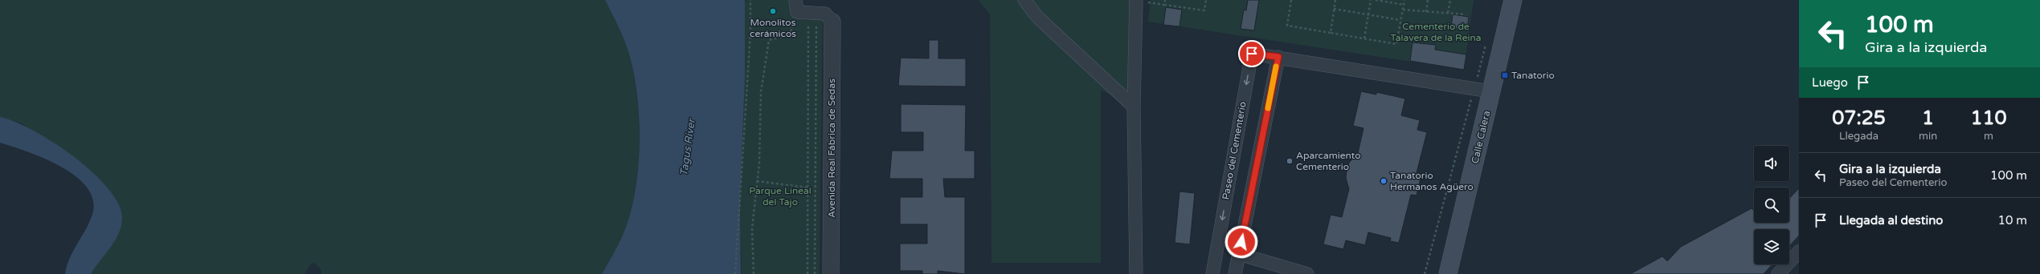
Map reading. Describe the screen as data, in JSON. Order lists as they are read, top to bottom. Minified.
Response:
{"streets":{"main road":["Calle Calera"],"street":["Avenida Real Fábrica de Sedas","Paseo del Cementerio"]},"crossings":[["Calle Calera","Paseo del Cementerio"]],"water":["Tagus River"],"parks":["Cementerio de Talavera de la Reina","Parque Lineal del Tajo"],"places":{"other":["Monolitos cerámicos","Aparcamiento Cementerio","Tanatorio Hermanos Agüero"],"transit":["Tanatorio"]},"page":{"turn":["100 m","Gira a la izquierda"],"then":"Luego","eta":["07:25","Llegada","1","min","110","m"],"list":[{"name":"Gira a la izquierda","note":"Paseo del Cementerio","value":"100 m"},{"name":"Llegada al destino","value":"10 m"}]}}
